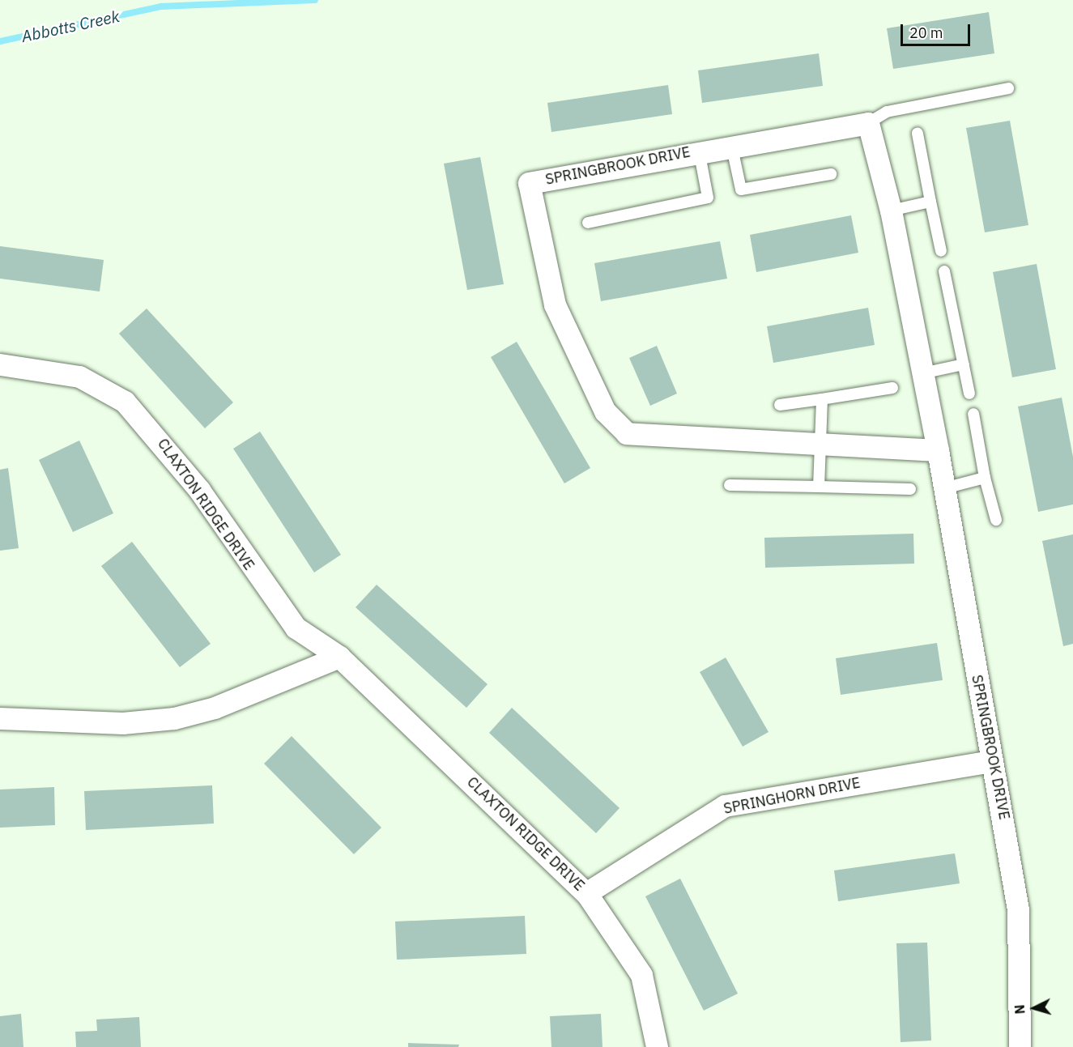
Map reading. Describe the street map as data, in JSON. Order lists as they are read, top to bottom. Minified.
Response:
{"streets":{"street":["SPRINGBROOK DRIVE","CLAXTON RIDGE DRIVE","SPRINGHORN DRIVE"]},"crossings":[["SPRINGBROOK DRIVE","SPRINGHORN DRIVE"],["CLAXTON RIDGE DRIVE","SPRINGHORN DRIVE"]],"water":["Abbotts Creek"],"scale_bar":"20 m","north":"left"}
